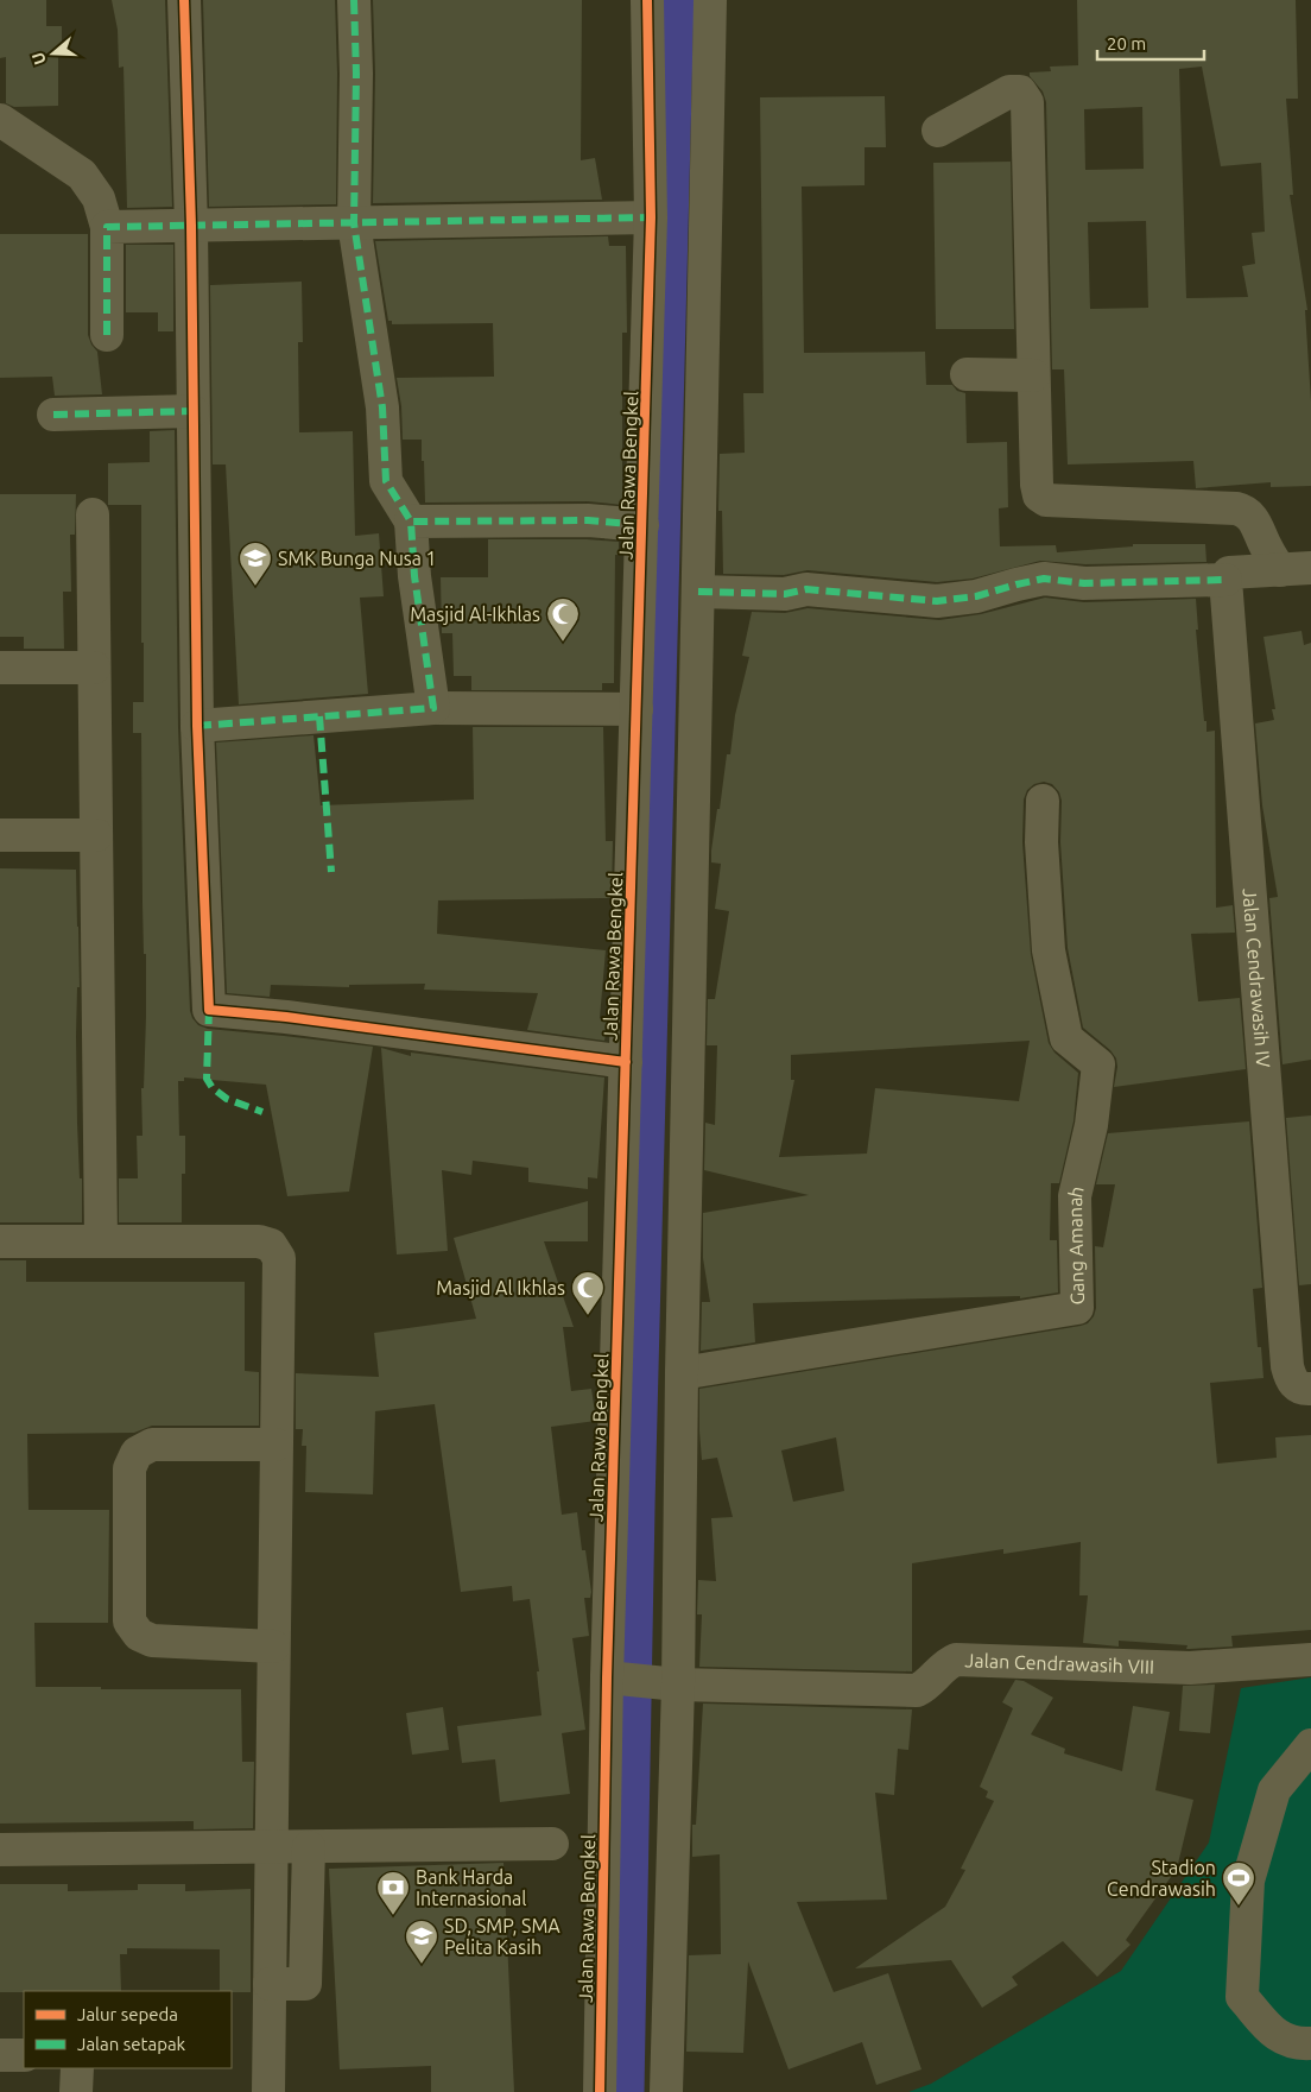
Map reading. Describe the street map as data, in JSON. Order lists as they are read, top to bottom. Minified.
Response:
{"streets":{"street":["Jalan Rawa Bengkel","Jalan Cendrawasih IV","Gang Amanah","Jalan Cendrawasih VIII"]},"crossings":[["Jalan Rawa Bengkel","Jalan Cendrawasih VIII"]],"places":{"school or university":["SMK Bunga Nusa 1","SD, SMP, SMA Pelita Kasih"],"mosque":["Masjid Al-Ikhlas","Masjid Al Ikhlas"],"sports":["Stadion Cendrawasih"],"bank":["Bank Harda Internasional"]},"legend":["Jalur sepeda","Jalan setapak"],"scale_bar":"20 m","north":"left"}
